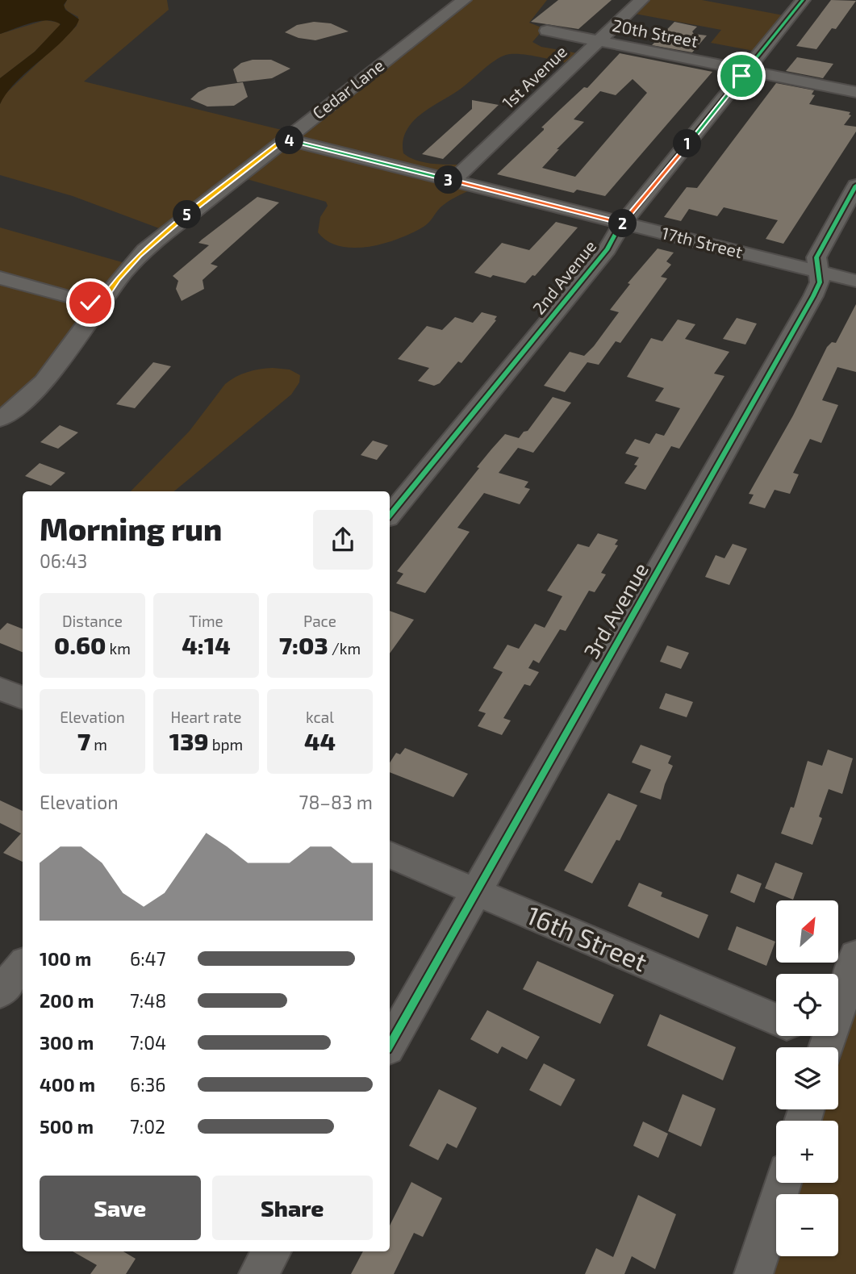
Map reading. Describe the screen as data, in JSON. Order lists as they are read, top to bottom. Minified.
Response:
{"streets":{"street":["20th Street","1st Avenue","Cedar Lane","17th Street","2nd Avenue","3rd Avenue","16th Street"]},"crossings":[["20th Street","1st Avenue"],["20th Street","2nd Avenue"],["1st Avenue","17th Street"],["Cedar Lane","17th Street"],["17th Street","2nd Avenue"],["17th Street","3rd Avenue"],["3rd Avenue","16th Street"]],"north":"top right","page":{"pins":["4","1","3","5","2"],"heading":["Morning run","06:43"],"stats":[["Distance","0.60 km"],["Time","4:14"],["Pace","7:03 /km"],["Elevation","7 m"],["Heart rate","139 bpm"],["kcal","44"]],"chart":["Elevation","78–83 m"],"map_buttons":["+","−"],"list":[{"name":"100 m","note":"6:47"},{"name":"200 m","note":"7:48"},{"name":"300 m","note":"7:04"},{"name":"400 m","note":"6:36"},{"name":"500 m","note":"7:02"}],"buttons":["Save","Share"]}}
